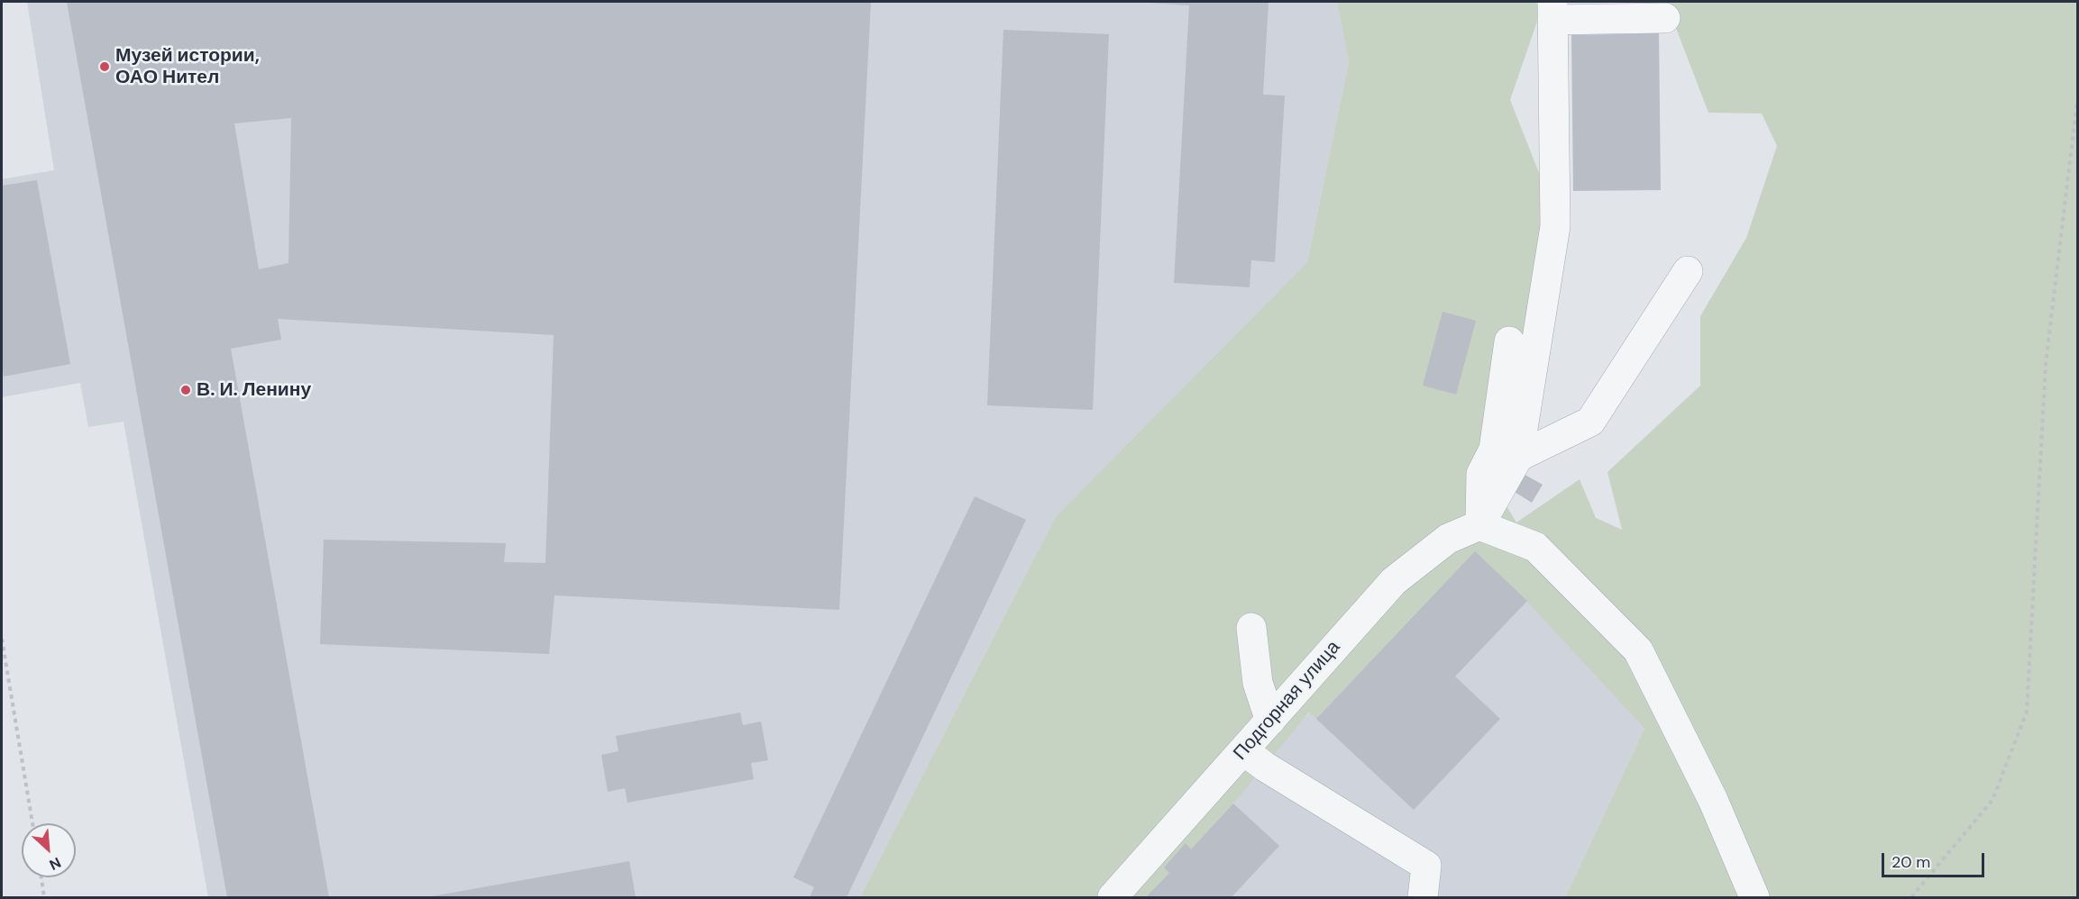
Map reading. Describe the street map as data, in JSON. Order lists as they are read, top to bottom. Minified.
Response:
{"streets":{"street":["Подгорная улица"]},"places":["Музей истории, ОАО Нител","В. И. Ленину"],"scale_bar":"20 m","north":"bottom right"}
